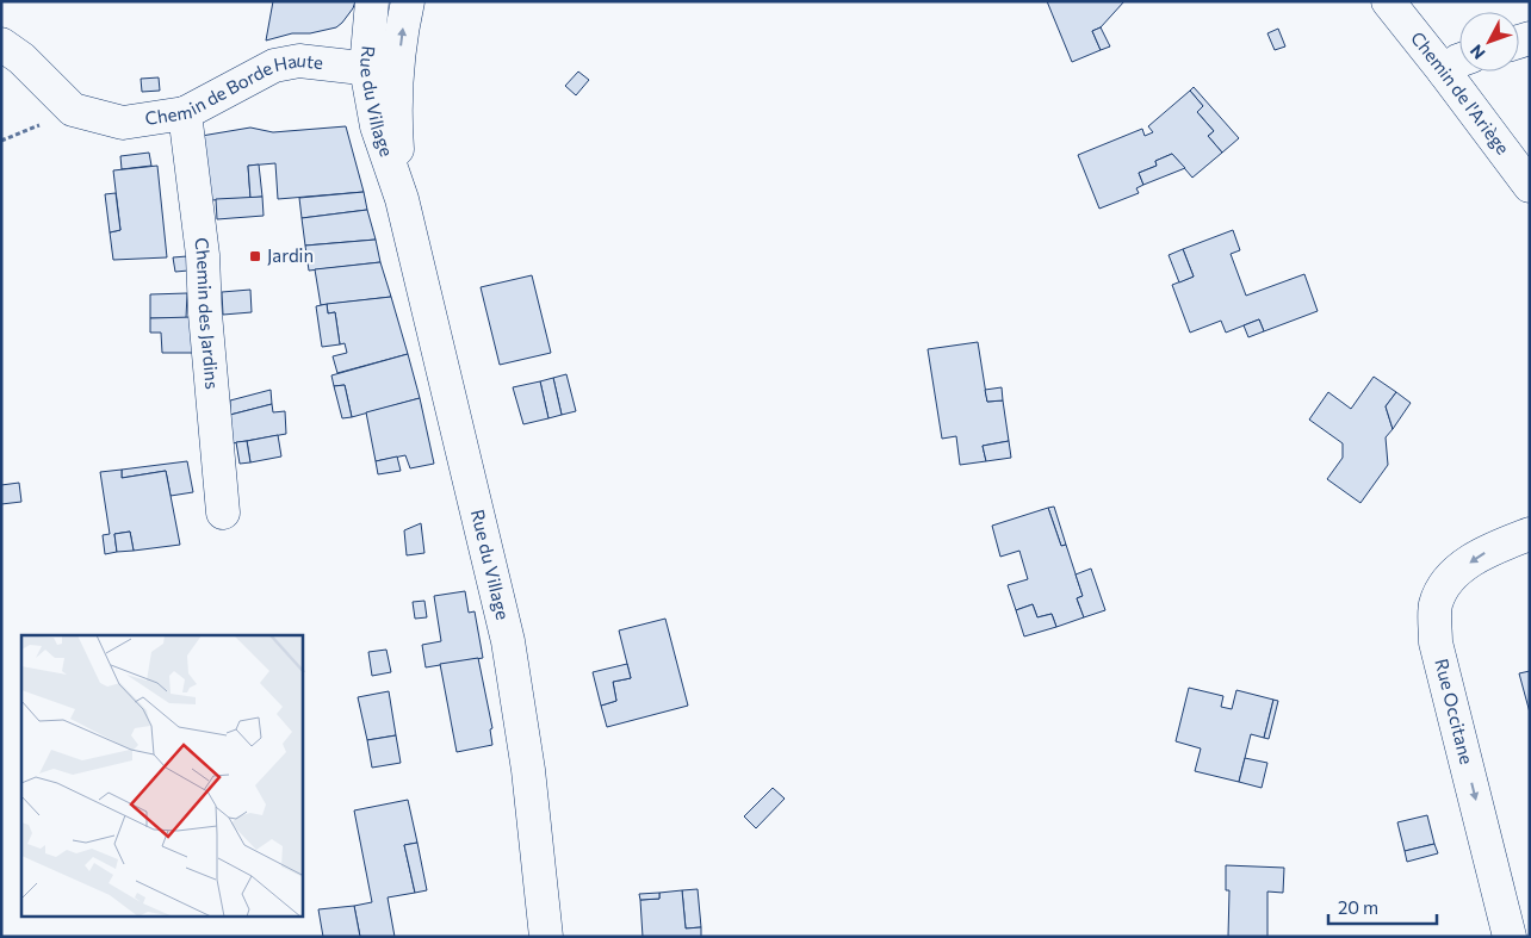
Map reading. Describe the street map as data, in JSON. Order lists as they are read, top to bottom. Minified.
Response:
{"streets":{"street":["Chemin de Borde Haute","Chemin de l'Ariège","Rue du Village","Chemin des Jardins","Rue Occitane"]},"crossings":[["Chemin de Borde Haute","Rue du Village"],["Chemin de Borde Haute","Chemin des Jardins"]],"one_way":["Rue Occitane"],"places":{"transit":["Jardin"]},"scale_bar":"20 m","north":"bottom left"}
